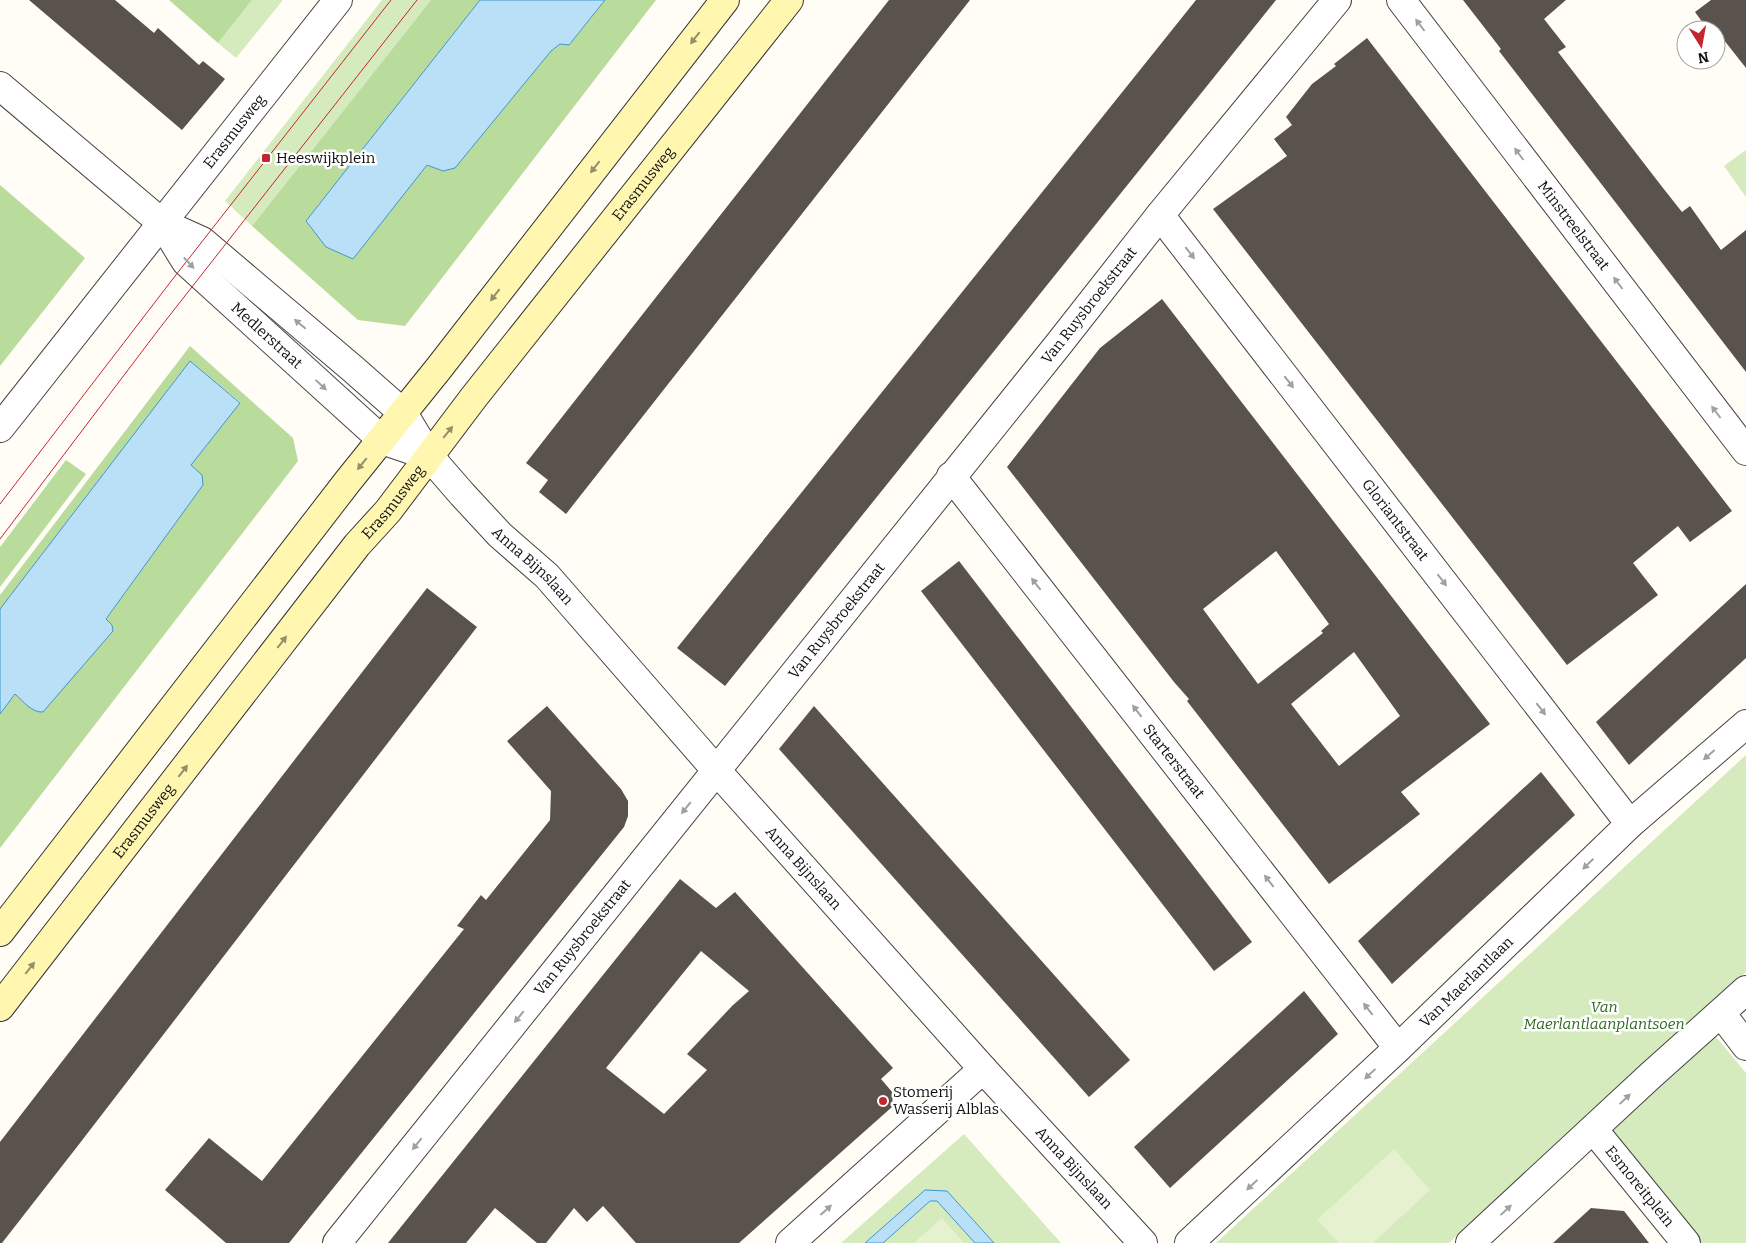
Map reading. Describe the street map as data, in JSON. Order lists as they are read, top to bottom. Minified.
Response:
{"streets":{"main road":["Erasmusweg"],"street":["Minstreelstraat","Van Ruysbroekstraat","Medlerstraat","Gloriantstraat","Anna Bijnslaan","Starterstraat","Van Maerlantlaan","Esmoreitplein"]},"crossings":[["Erasmusweg","Medlerstraat"],["Erasmusweg","Anna Bijnslaan"],["Van Ruysbroekstraat","Gloriantstraat"],["Van Ruysbroekstraat","Anna Bijnslaan"],["Van Ruysbroekstraat","Starterstraat"],["Medlerstraat","Anna Bijnslaan"],["Gloriantstraat","Van Maerlantlaan"],["Starterstraat","Van Maerlantlaan"]],"one_way":["Erasmusweg","Minstreelstraat","Van Ruysbroekstraat","Gloriantstraat","Starterstraat"],"parks":["Van Maerlantlaanplantsoen"],"places":{"transit":["Heeswijkplein"],"other":["Stomerij Wasserij Alblas"]},"north":"bottom"}
